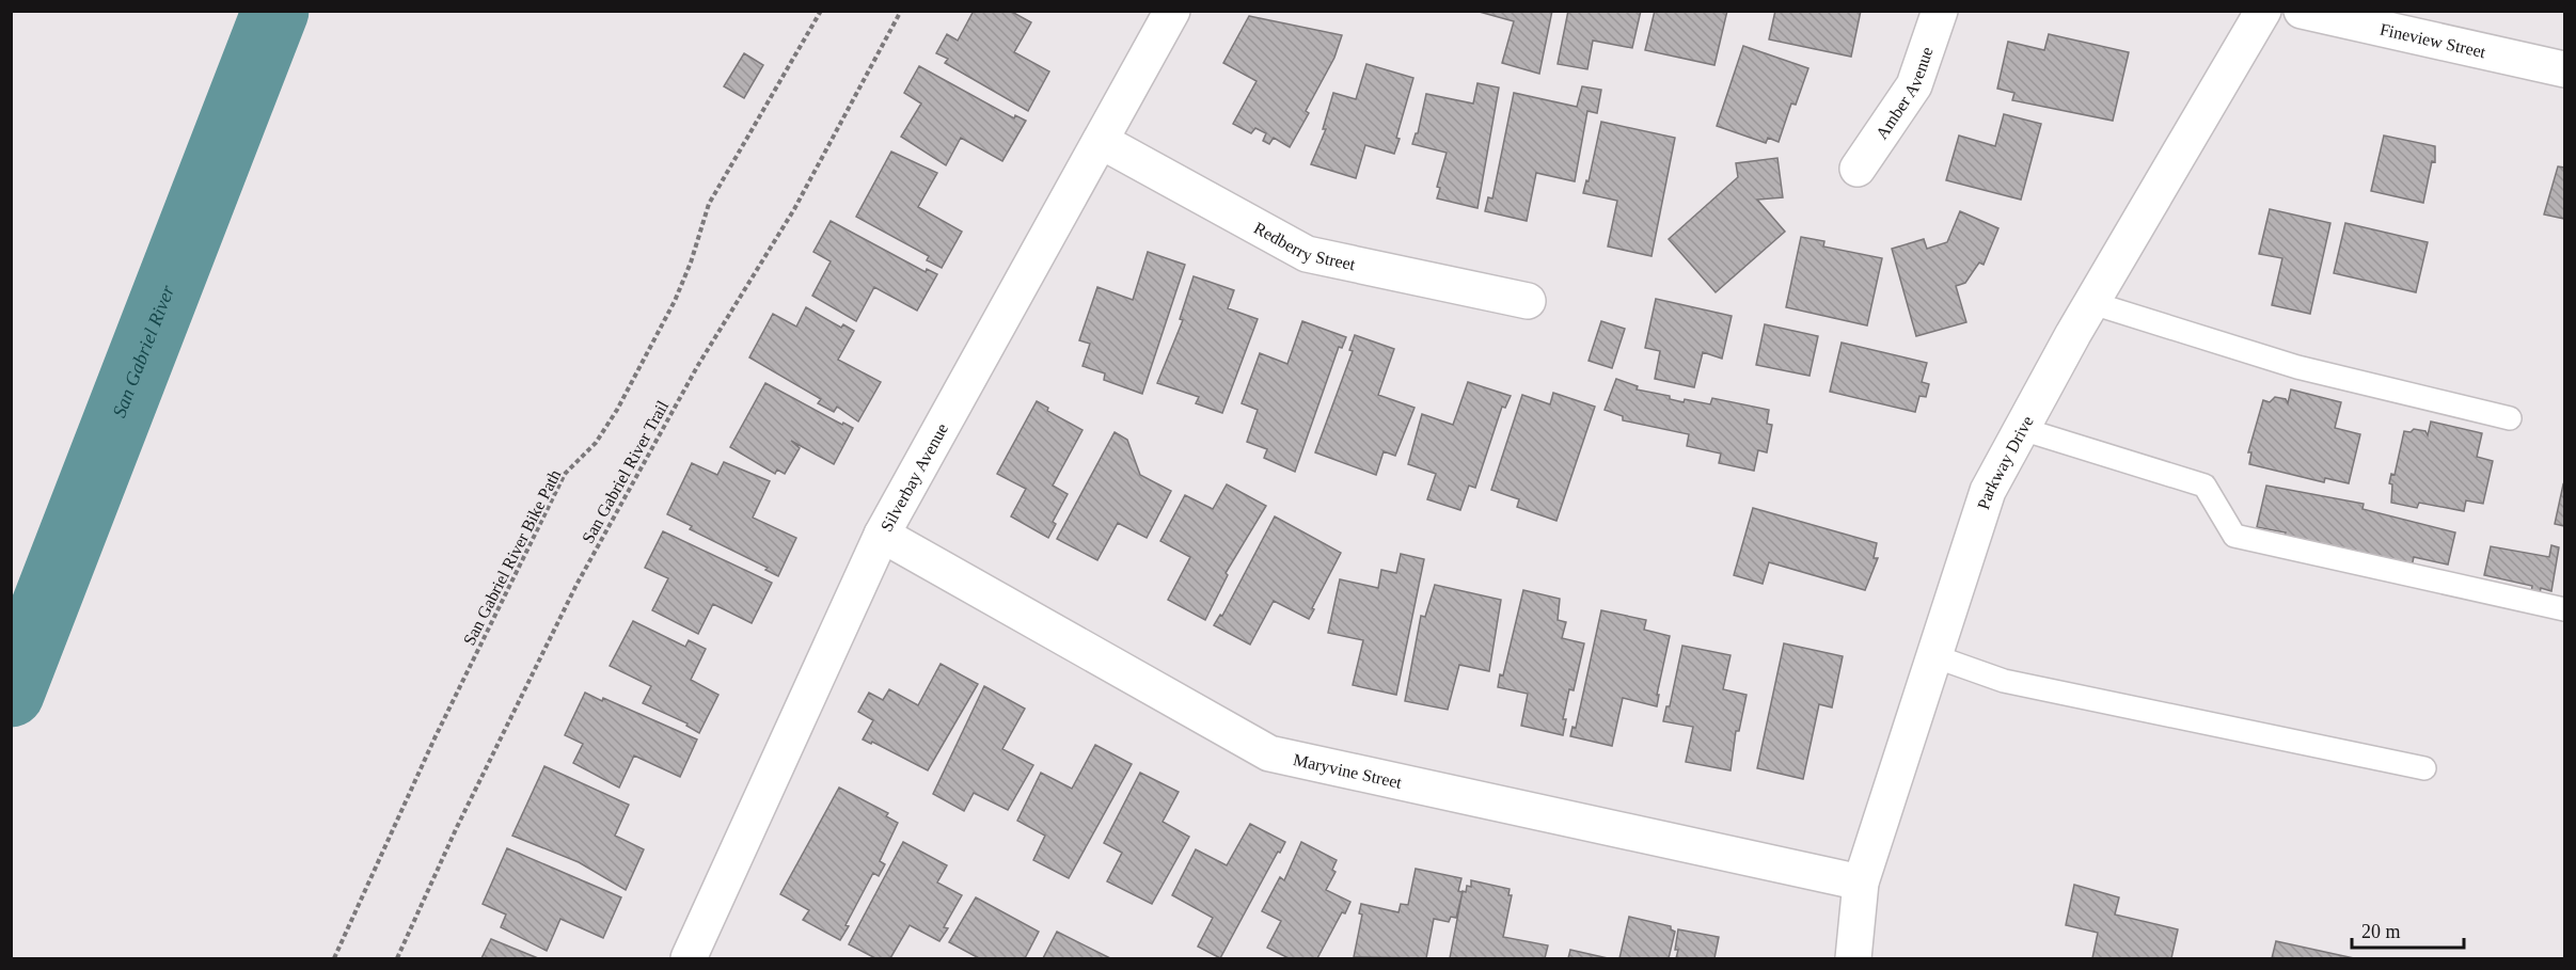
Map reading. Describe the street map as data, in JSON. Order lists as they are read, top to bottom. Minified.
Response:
{"streets":{"street":["Fineview Street","Amber Avenue","Redberry Street","Parkway Drive","Silverbay Avenue","Maryvine Street"],"path":["San Gabriel River Trail","San Gabriel River Bike Path"]},"crossings":[["Redberry Street","Silverbay Avenue"],["Parkway Drive","Maryvine Street"],["Silverbay Avenue","Maryvine Street"]],"water":["San Gabriel River"],"scale_bar":"20 m"}
